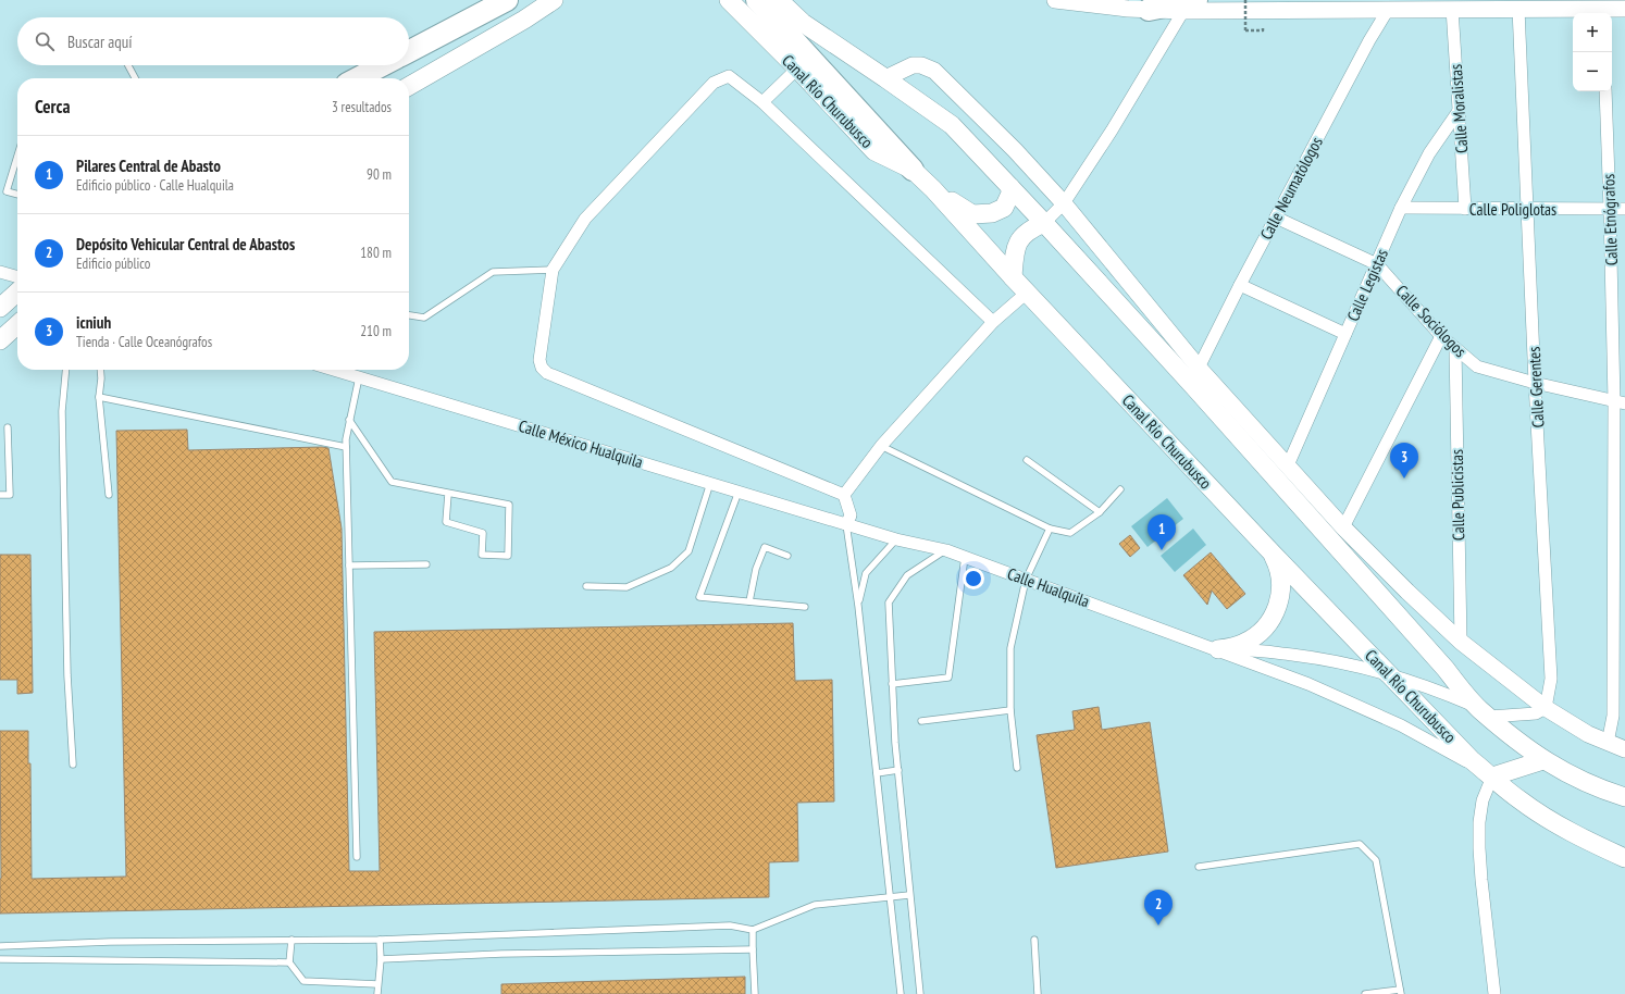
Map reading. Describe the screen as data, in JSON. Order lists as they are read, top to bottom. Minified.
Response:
{"streets":{"main road":["Canal Río Churubusco"],"street":["Calle Moralistas","Calle Neumatólogos","Calle Poliglotas","Calle Etnógrafos","Calle Legistas","Calle Sociólogos","Calle Gerentes","Calle México Hualquila","Calle Publicistas","Calle Hualquila"]},"crossings":[["Canal Río Churubusco","Calle Hualquila"],["Calle Moralistas","Calle Poliglotas"],["Calle Moralistas","Calle Legistas"],["Calle Neumatólogos","Calle Sociólogos"],["Calle Poliglotas","Calle Etnógrafos"],["Calle Poliglotas","Calle Legistas"],["Calle Poliglotas","Calle Gerentes"],["Calle Etnógrafos","Calle Sociólogos"],["Calle Legistas","Calle Sociólogos"],["Calle Sociólogos","Calle Gerentes"],["Calle Sociólogos","Calle Publicistas"],["Calle México Hualquila","Calle Hualquila"]],"page":{"map_buttons":["+","−"],"search":"Buscar aquí","heading":["Cerca","3 resultados"],"list":[{"mark":"1","name":"Pilares Central de Abasto","note":"Edificio público · Calle Hualquila","value":"90 m"},{"mark":"2","name":"Depósito Vehicular Central de Abastos","note":"Edificio público","value":"180 m"},{"mark":"3","name":"icniuh","note":"Tienda · Calle Oceanógrafos","value":"210 m"}],"pins":["3","1","2"]}}
